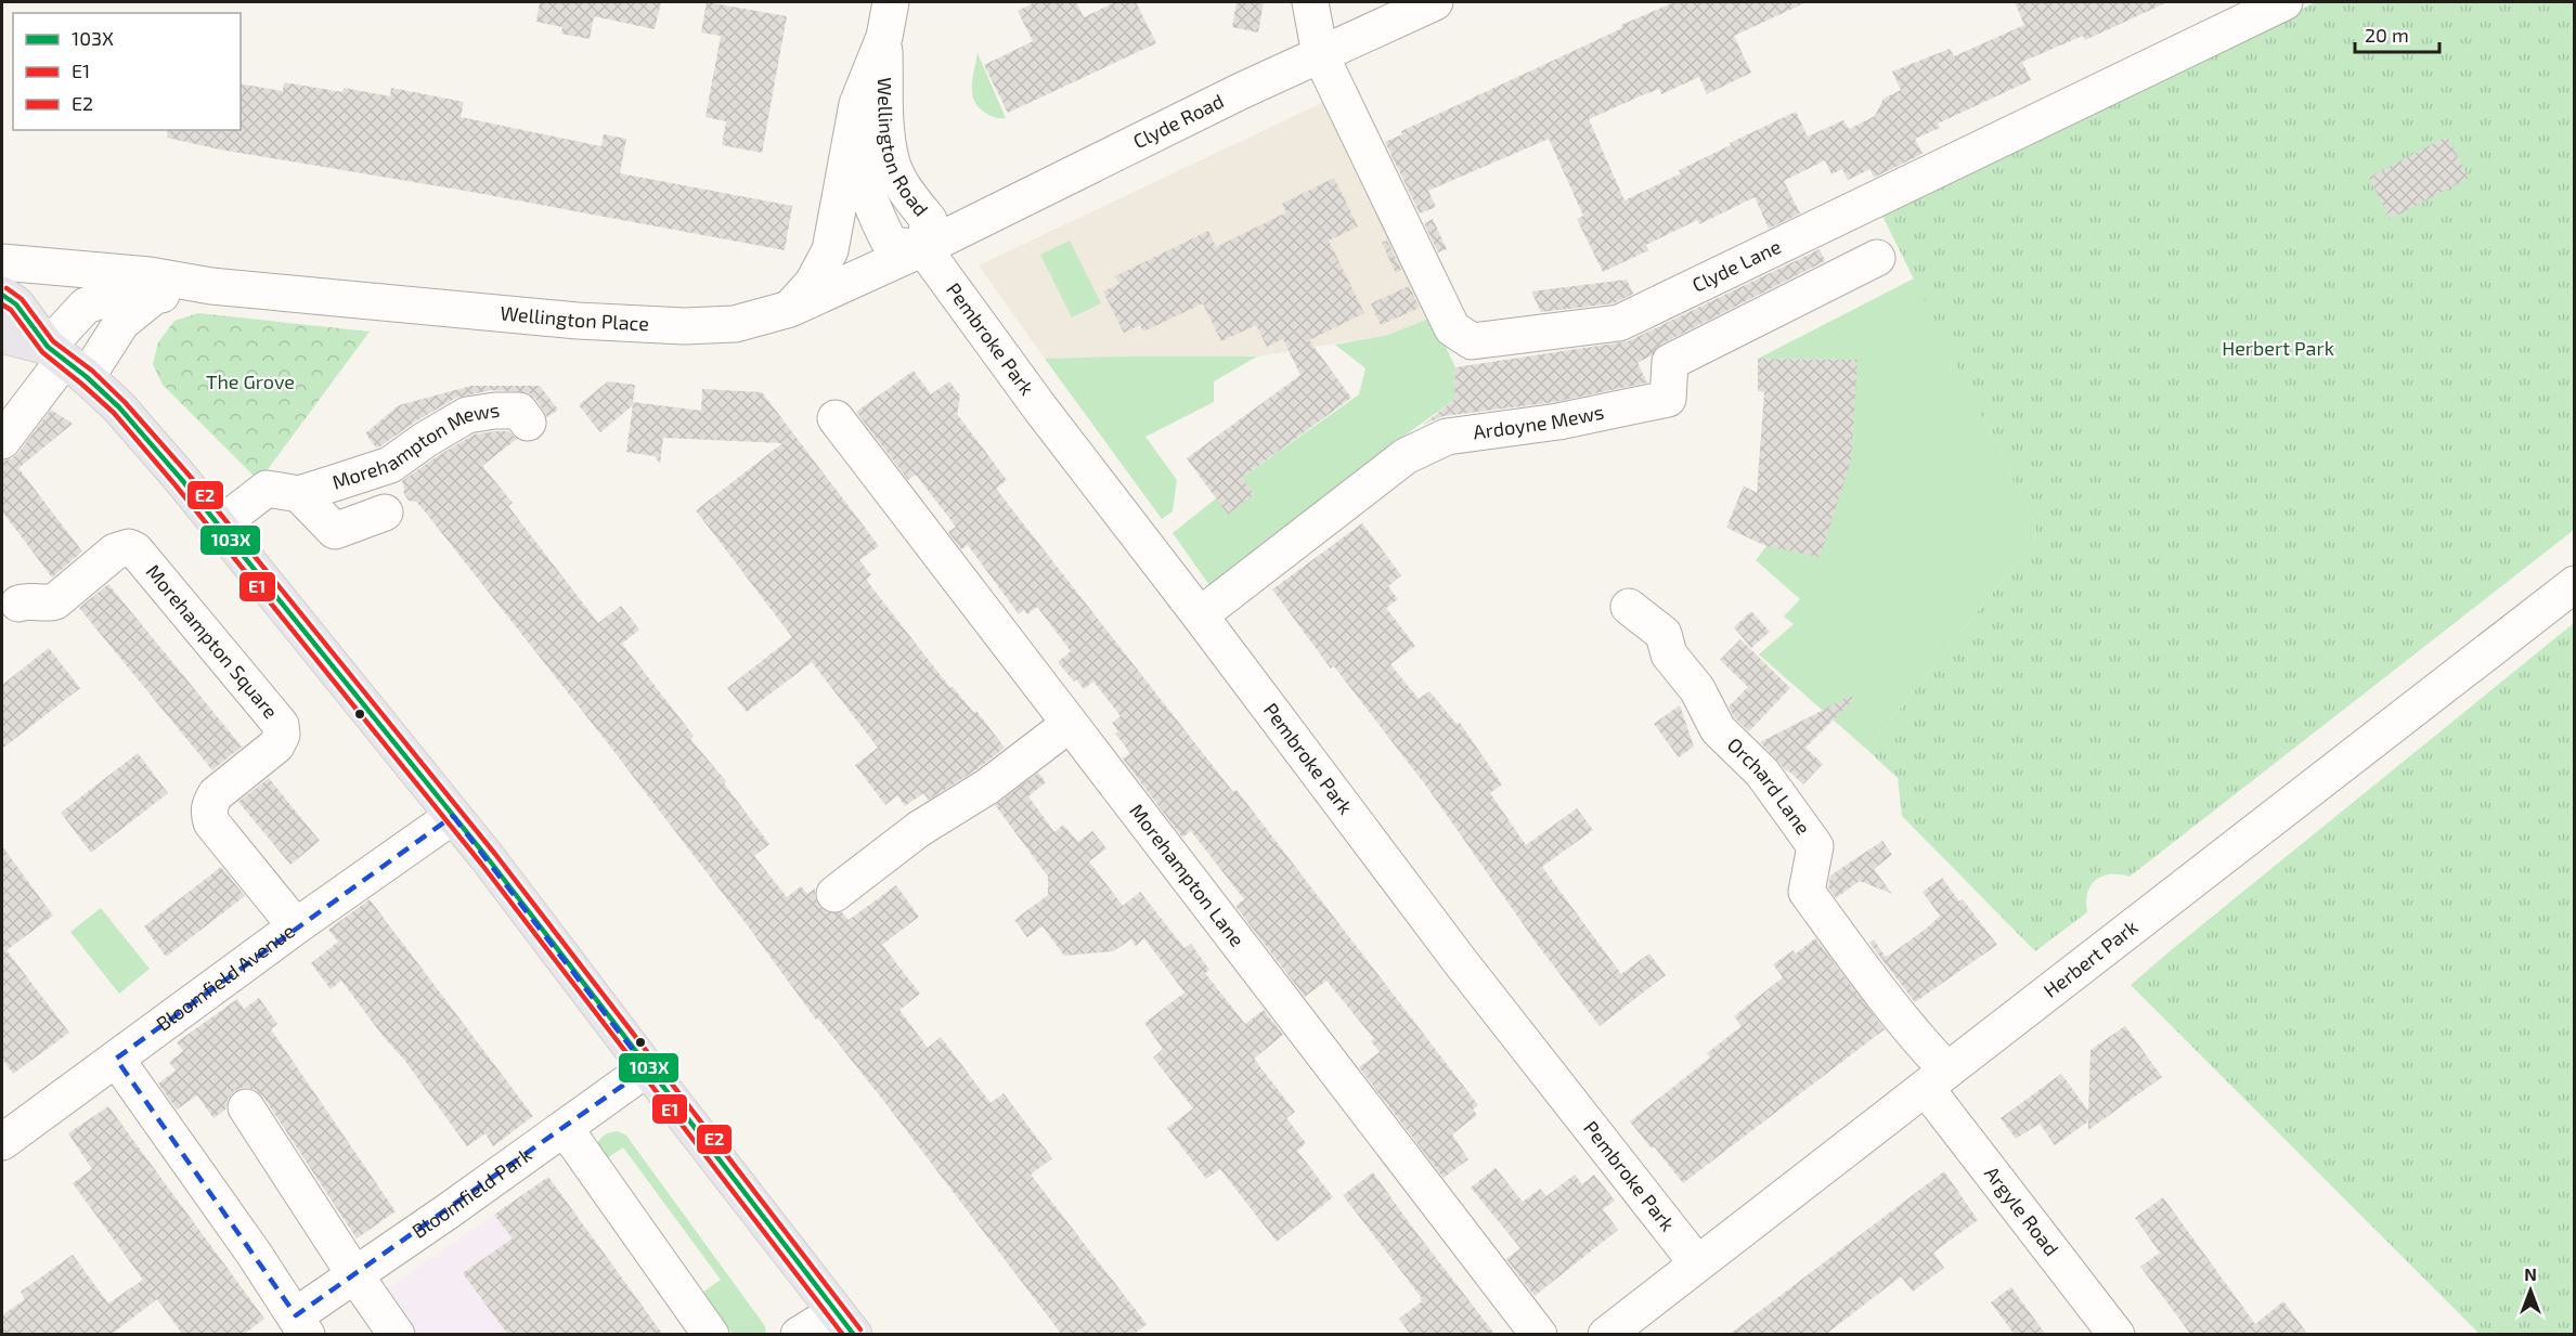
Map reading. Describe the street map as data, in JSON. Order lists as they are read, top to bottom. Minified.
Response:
{"streets":{"street":["Clyde Road","Wellington Road","Clyde Lane","Wellington Place","Pembroke Park","Ardoyne Mews","Morehampton Mews","Morehampton Square","Orchard Lane","Morehampton Lane","Herbert Park","Bloomfield Avenue","Bloomfield Park","Argyle Road"]},"crossings":[["Clyde Road","Wellington Road"],["Clyde Road","Clyde Lane"],["Clyde Road","Wellington Place"],["Clyde Road","Pembroke Park"],["Wellington Road","Wellington Place"],["Wellington Road","Pembroke Park"],["Wellington Place","Pembroke Park"],["Pembroke Park","Ardoyne Mews"],["Pembroke Park","Herbert Park"],["Morehampton Square","Bloomfield Avenue"],["Orchard Lane","Herbert Park"],["Orchard Lane","Argyle Road"],["Herbert Park","Argyle Road"],["Bloomfield Avenue","Bloomfield Park"]],"parks":["Herbert Park","The Grove"],"lines":["transit line E2","transit line 103X","transit line E1"],"legend":["103X","E1","E2"],"scale_bar":"20 m","north":"top"}
